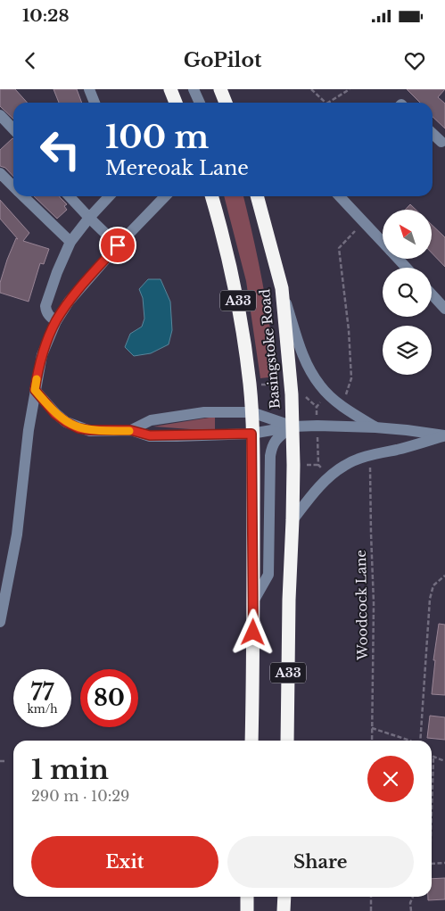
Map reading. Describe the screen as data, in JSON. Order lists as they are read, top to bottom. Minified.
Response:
{"streets":{"highway":["A33","Basingstoke Road"],"path":["Woodcock Lane"]},"crossings":[["A33","Basingstoke Road"]],"north":"top left","page":{"status":"10:28","header":"GoPilot","turn":["100 m","Mereoak Lane"],"speed":"77 km/h","limit":"80","heading":["1 min","290 m · 10:29"],"buttons":["Exit","Share"]}}
